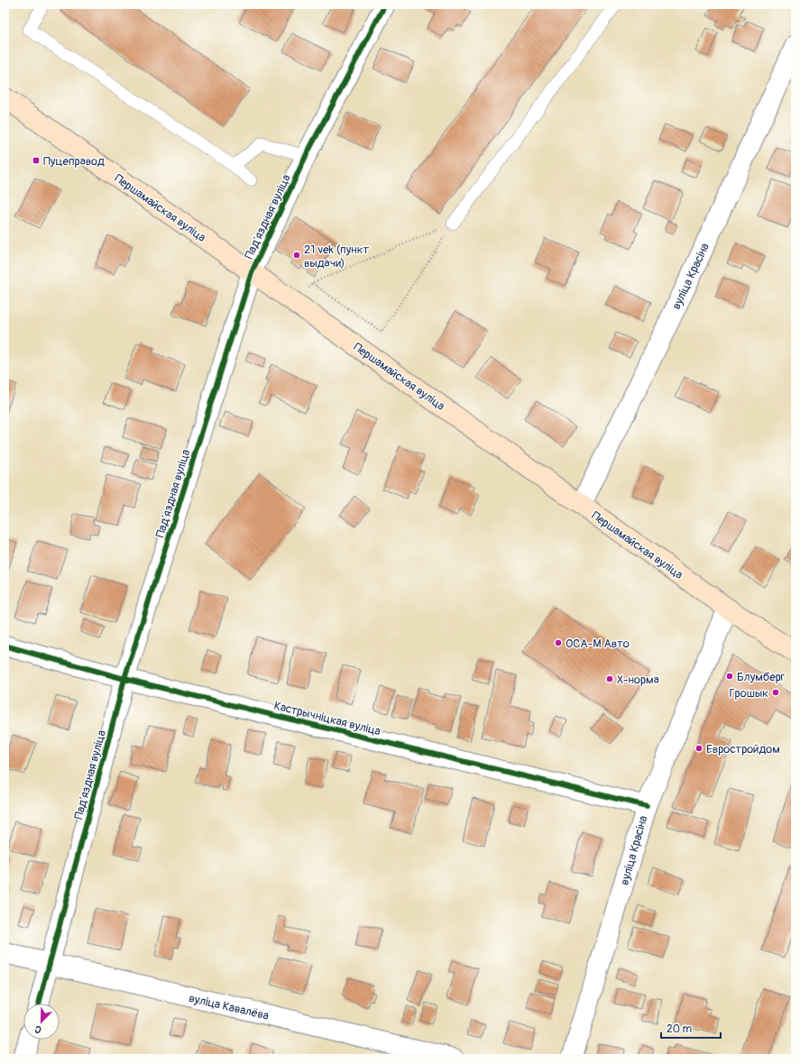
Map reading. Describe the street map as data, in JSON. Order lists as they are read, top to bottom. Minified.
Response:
{"streets":{"main road":["Першамайская вуліца"],"street":["Падʼяздная вуліца","вуліца Красіна","Кастрычніцкая вуліца","вуліца Кавалёва"]},"crossings":[["Першамайская вуліца","Падʼяздная вуліца"],["Першамайская вуліца","вуліца Красіна"],["Падʼяздная вуліца","Кастрычніцкая вуліца"],["Падʼяздная вуліца","вуліца Кавалёва"],["вуліца Красіна","Кастрычніцкая вуліца"]],"places":{"transit":["Пуцеправод"],"other":["21 vek (пункт выдачи)","ОСА-М Авто","Блумберг","Х-норма","Грошык","Евростройдом"]},"scale_bar":"20 m","north":"bottom left"}
